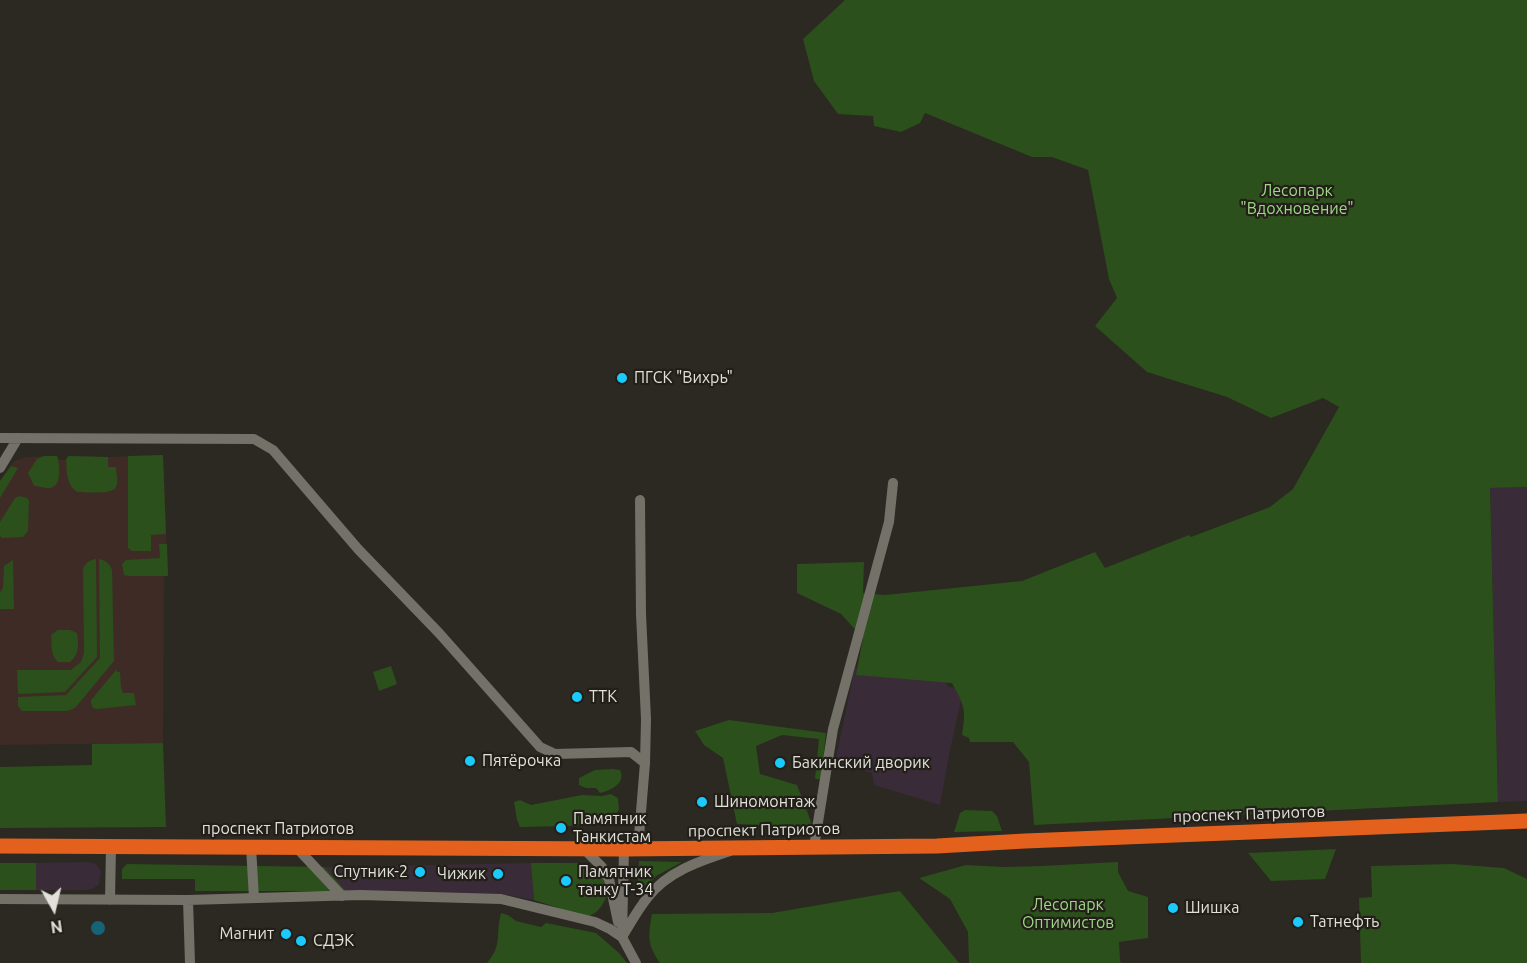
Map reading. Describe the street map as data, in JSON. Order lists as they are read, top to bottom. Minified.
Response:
{"streets":{"highway":["проспект Патриотов"]},"parks":["Лесопарк \"Вдохновение\"","Лесопарк Оптимистов"],"places":["ПГСК \"Вихрь\"","ТТК","Пятёрочка","Бакинский дворик","Шиномонтаж","Памятник Танкистам","Спутник-2","Чижик","Памятник танку Т-34","Шишка","Татнефть","Магнит","СДЭК"],"north":"bottom"}
